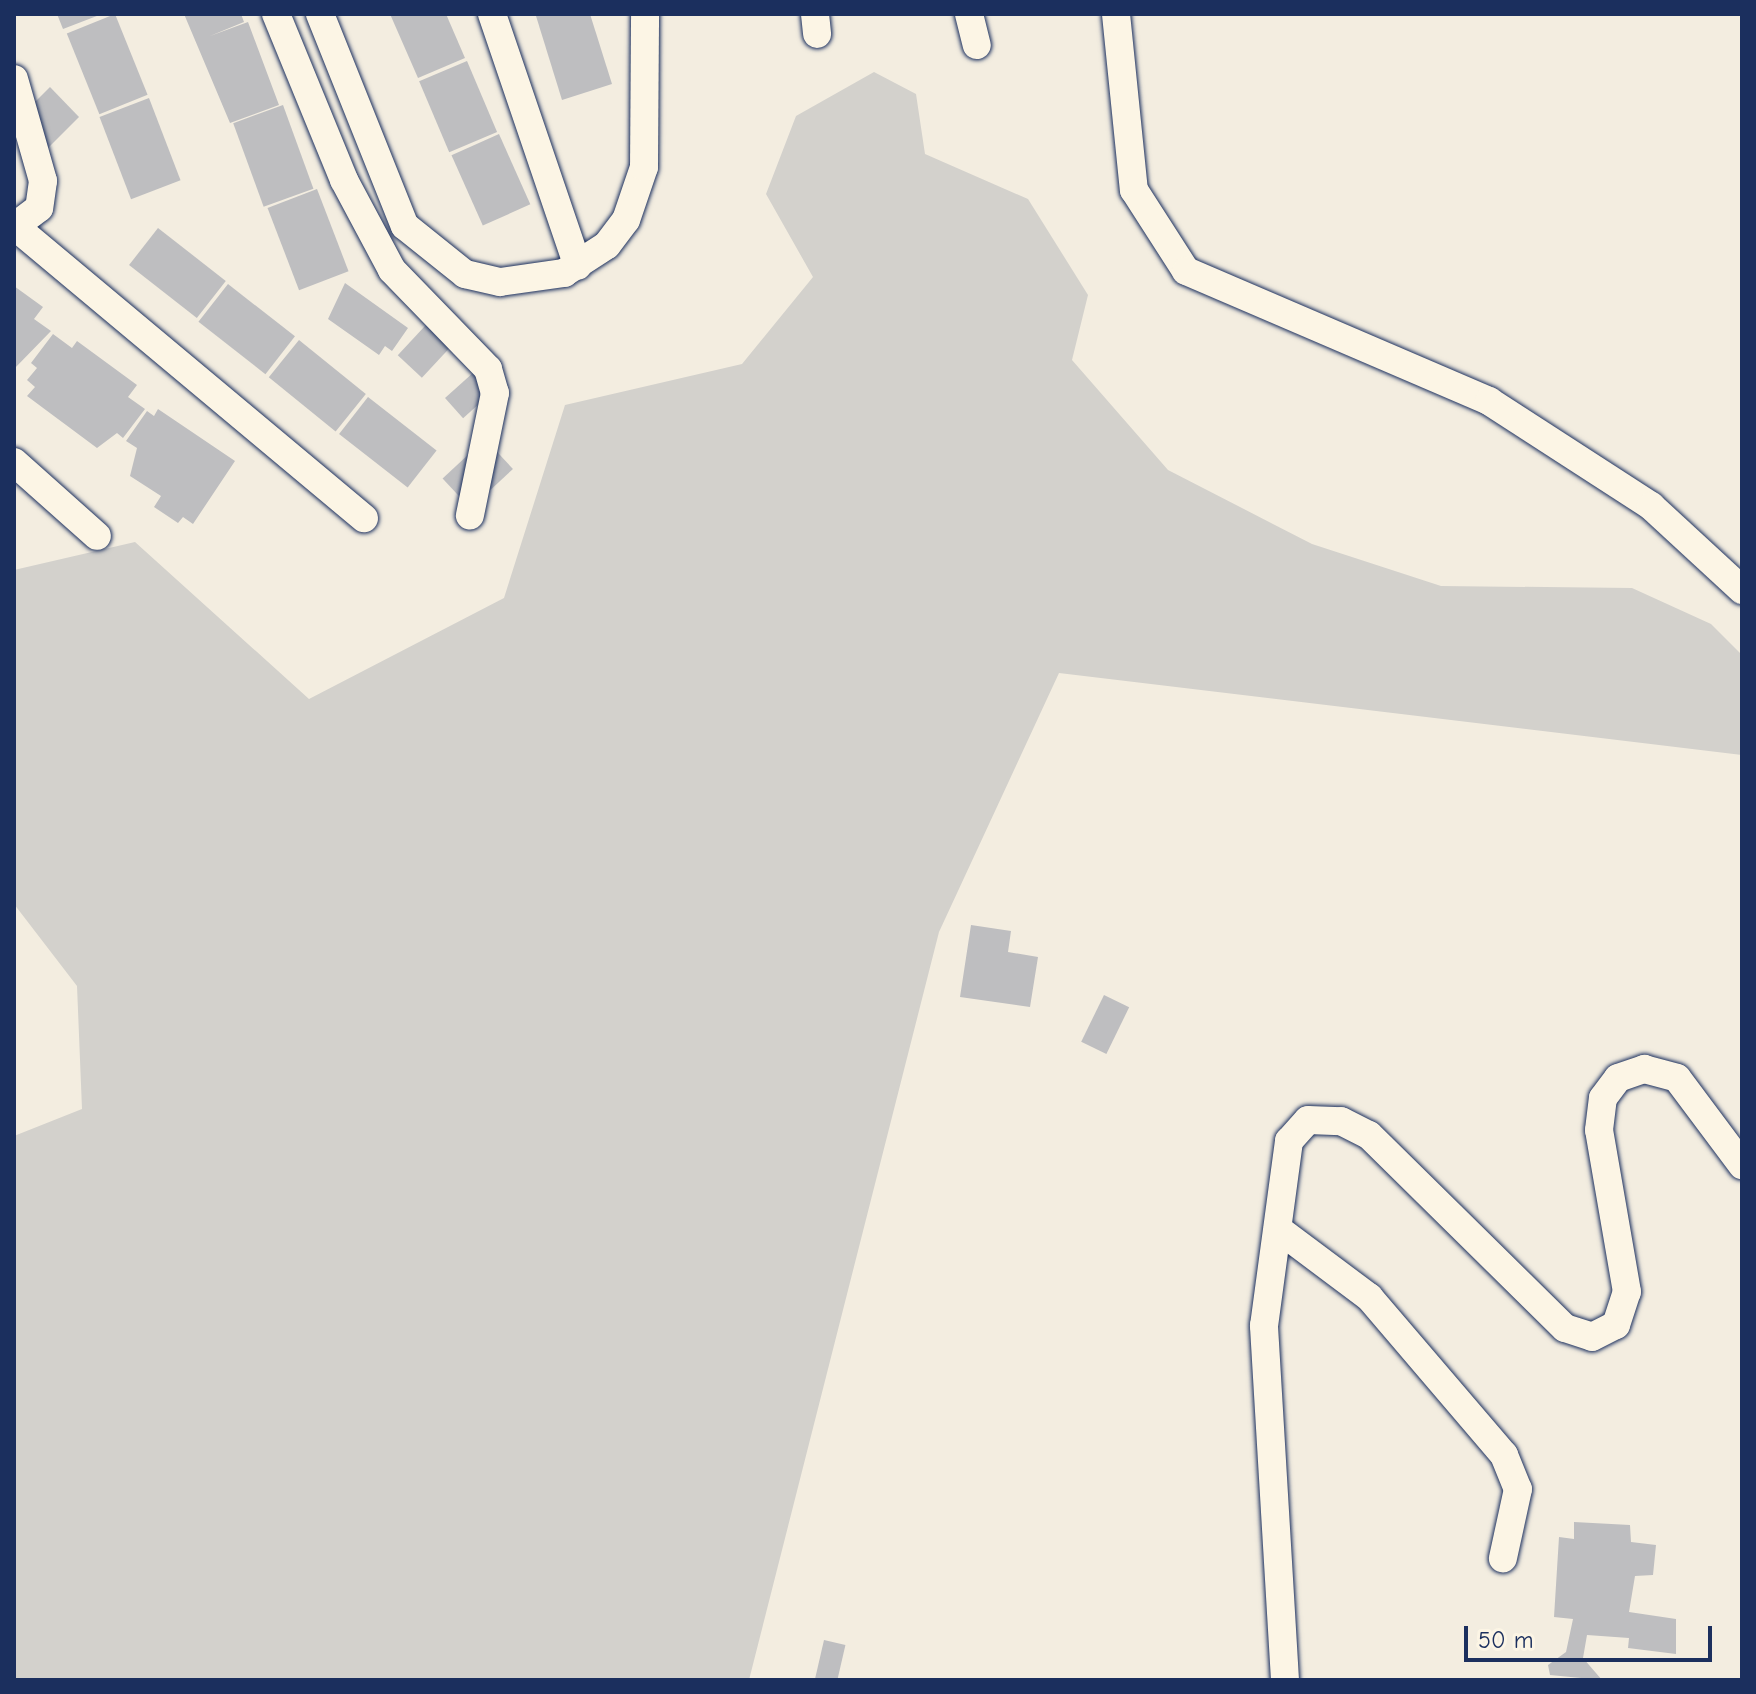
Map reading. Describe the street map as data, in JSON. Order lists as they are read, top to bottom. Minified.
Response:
{"scale_bar":"50 m"}
